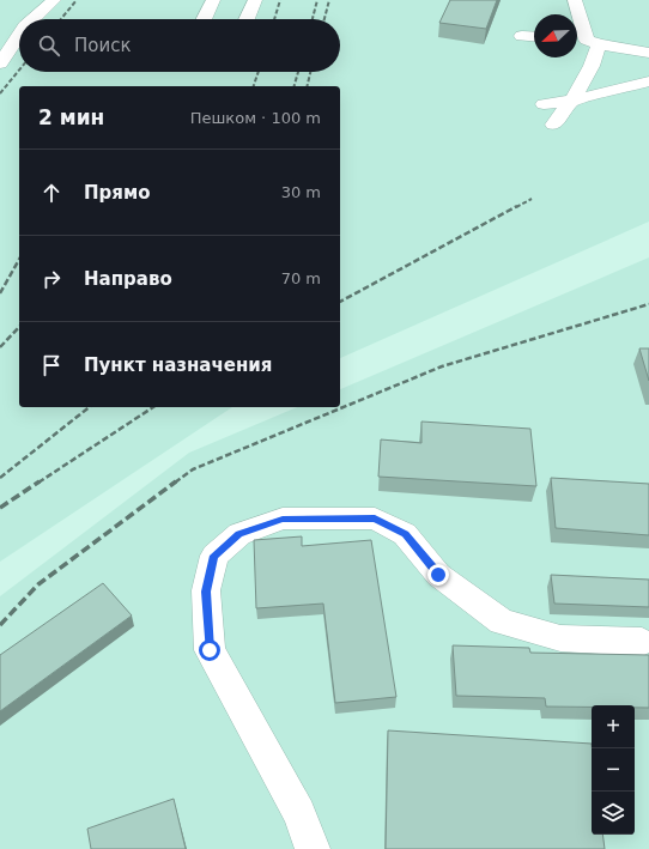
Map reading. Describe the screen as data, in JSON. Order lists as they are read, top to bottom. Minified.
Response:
{"north":"bottom left","page":{"search":"Поиск","heading":["2 мин","Пешком · 100 m"],"list":[["Прямо","30 m"],["Направо","70 m"],"Пункт назначения"],"map_buttons":["+","−"]}}
